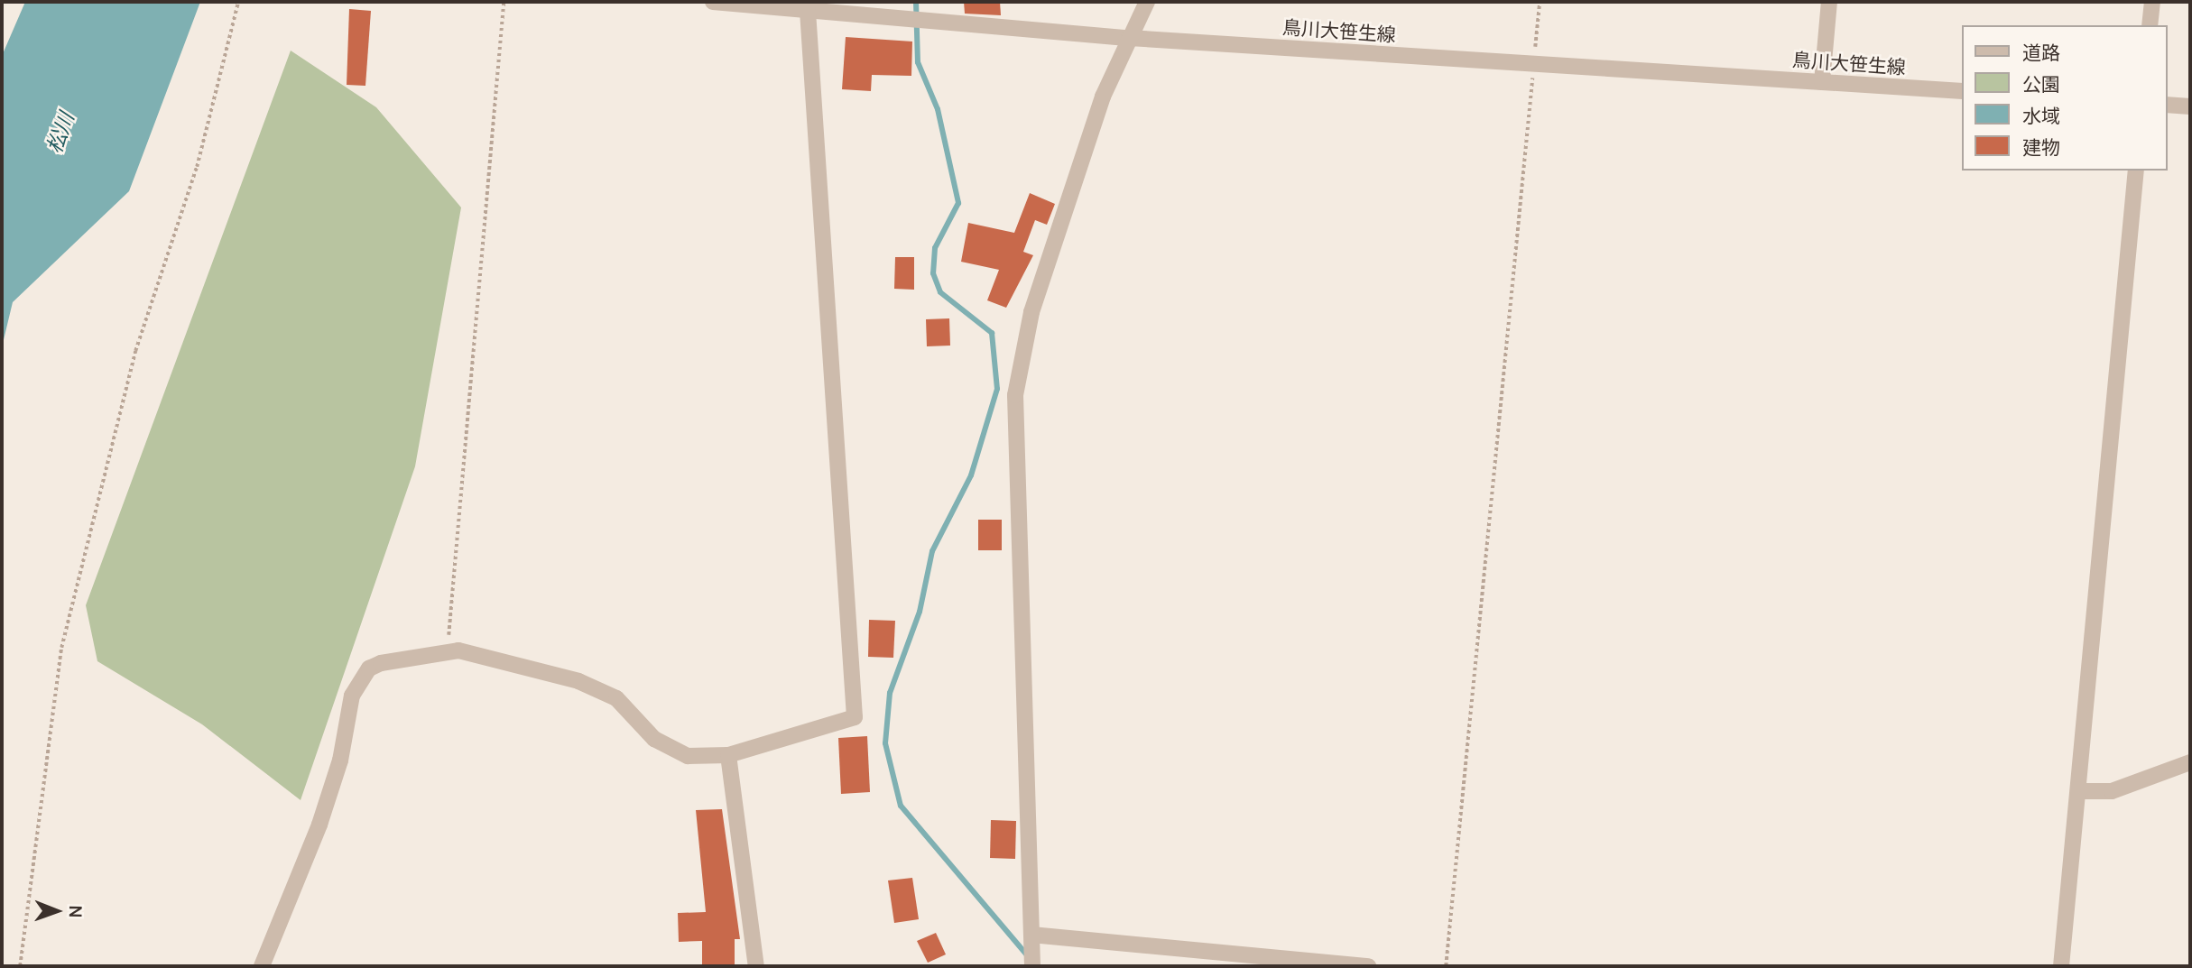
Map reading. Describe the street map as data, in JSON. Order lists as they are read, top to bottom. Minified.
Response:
{"streets":{"street":["鳥川大笹生線"]},"water":["松川"],"legend":["道路","公園","水域","建物"],"north":"right"}
